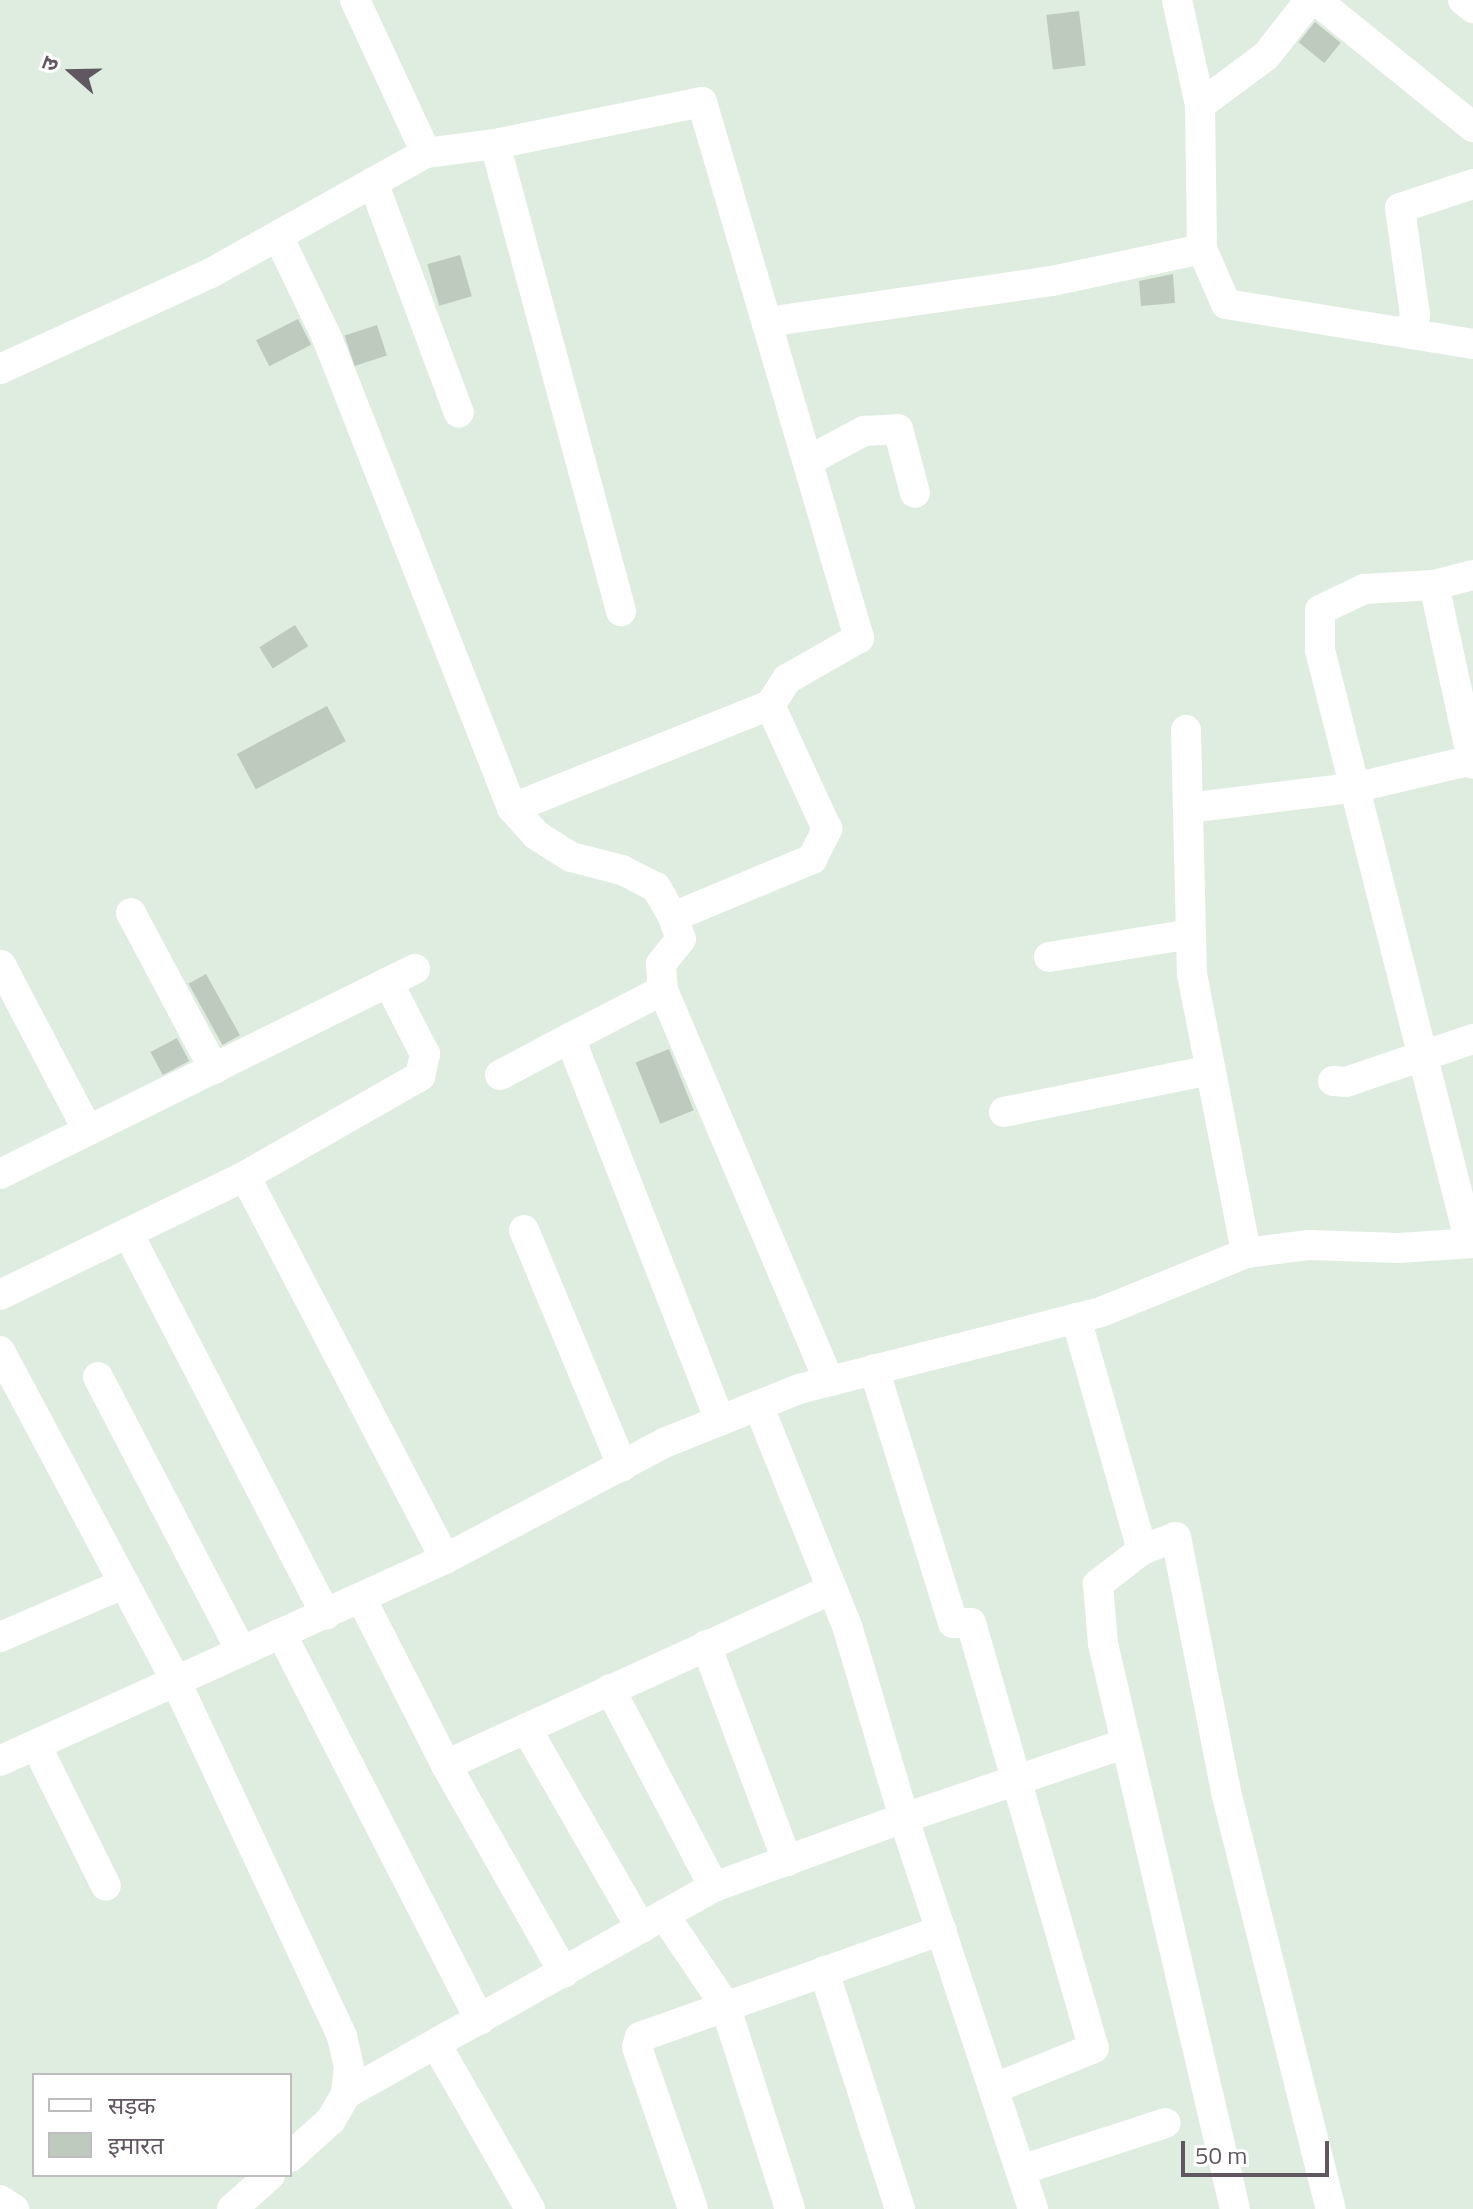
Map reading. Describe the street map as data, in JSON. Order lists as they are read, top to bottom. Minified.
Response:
{"legend":["सड़क","इमारत"],"scale_bar":"50 m","north":"left"}
